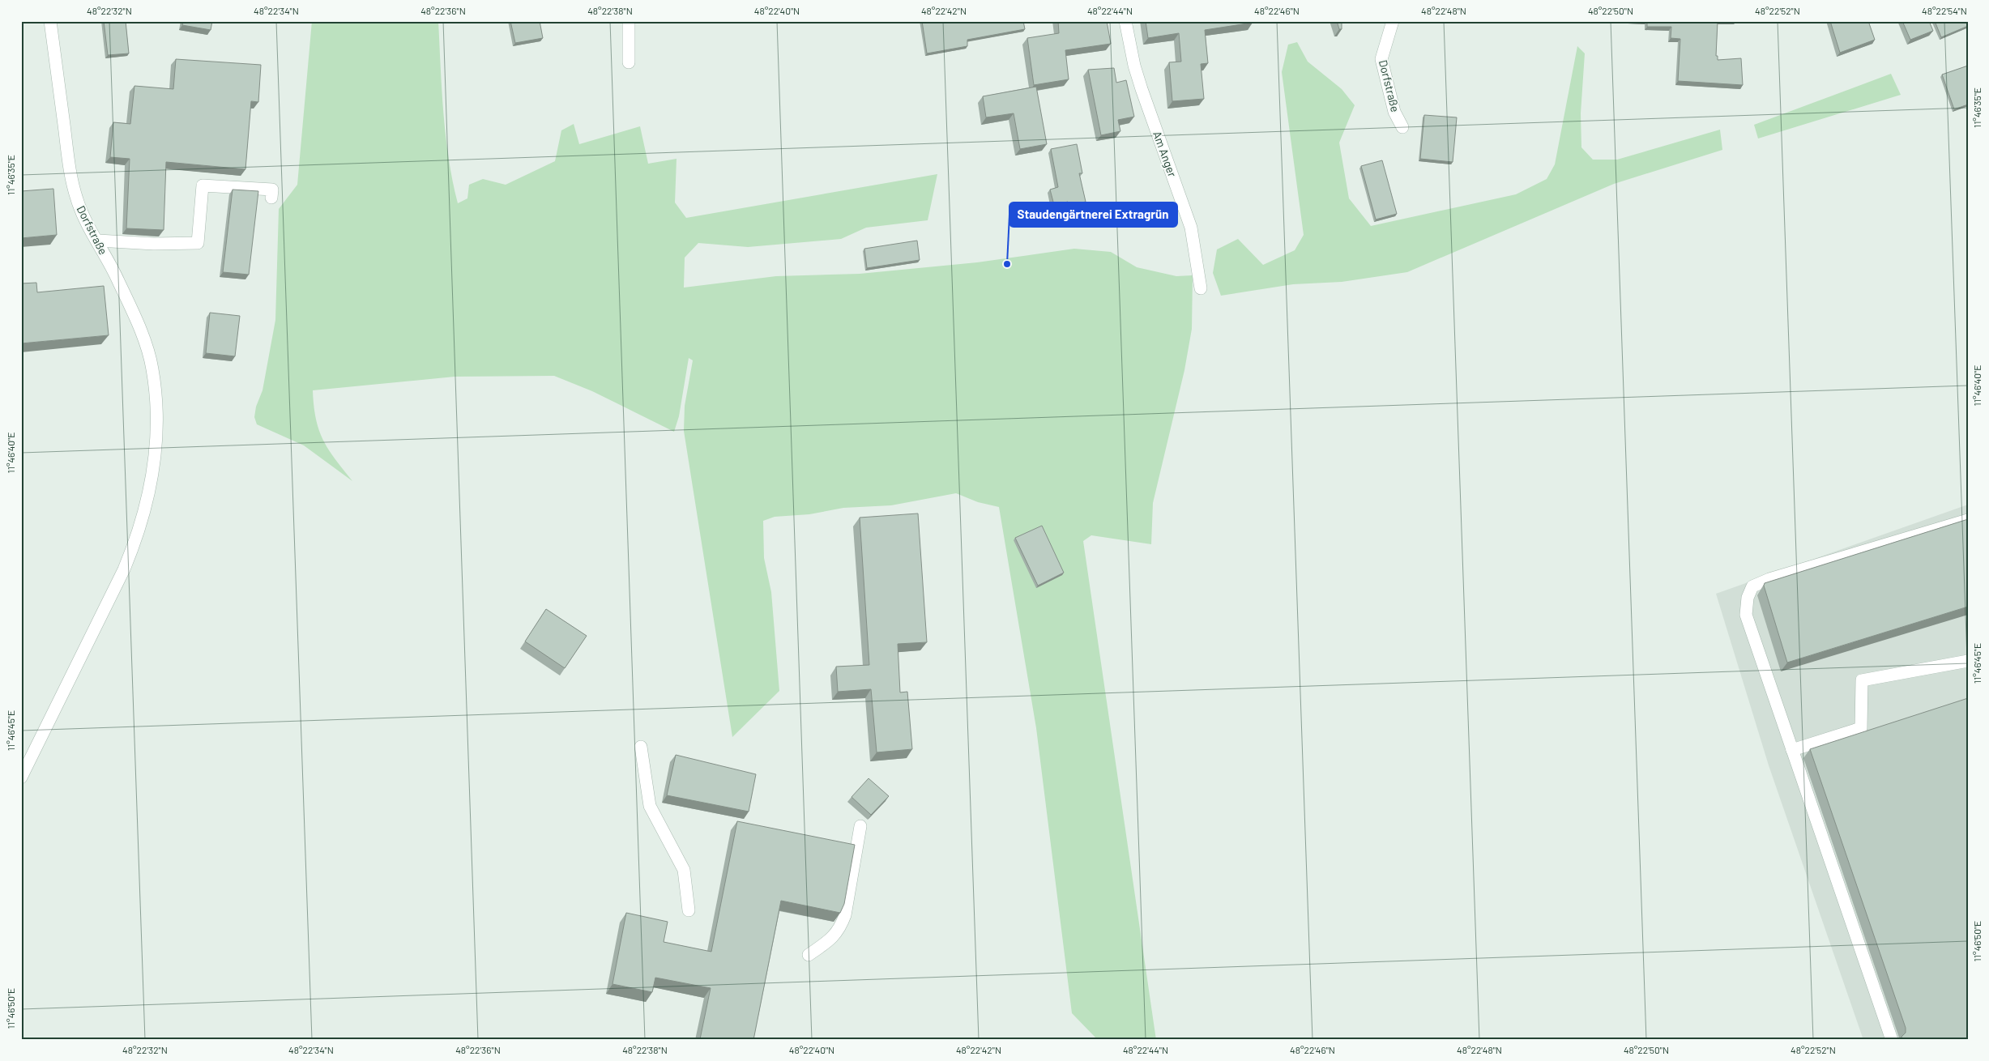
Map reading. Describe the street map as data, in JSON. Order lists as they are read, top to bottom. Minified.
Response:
{"streets":{"street":["Dorfstraße","Am Anger"]},"places":["Staudengärtnerei Extragrün"],"coordinates":["48°22'32\"N","48°22'34\"N","48°22'36\"N","48°22'38\"N","48°22'40\"N","48°22'42\"N","48°22'44\"N","48°22'46\"N","48°22'48\"N","48°22'50\"N","48°22'52\"N","48°22'54\"N","11°46'35\"E","11°46'40\"E","11°46'45\"E","11°46'50\"E"]}
